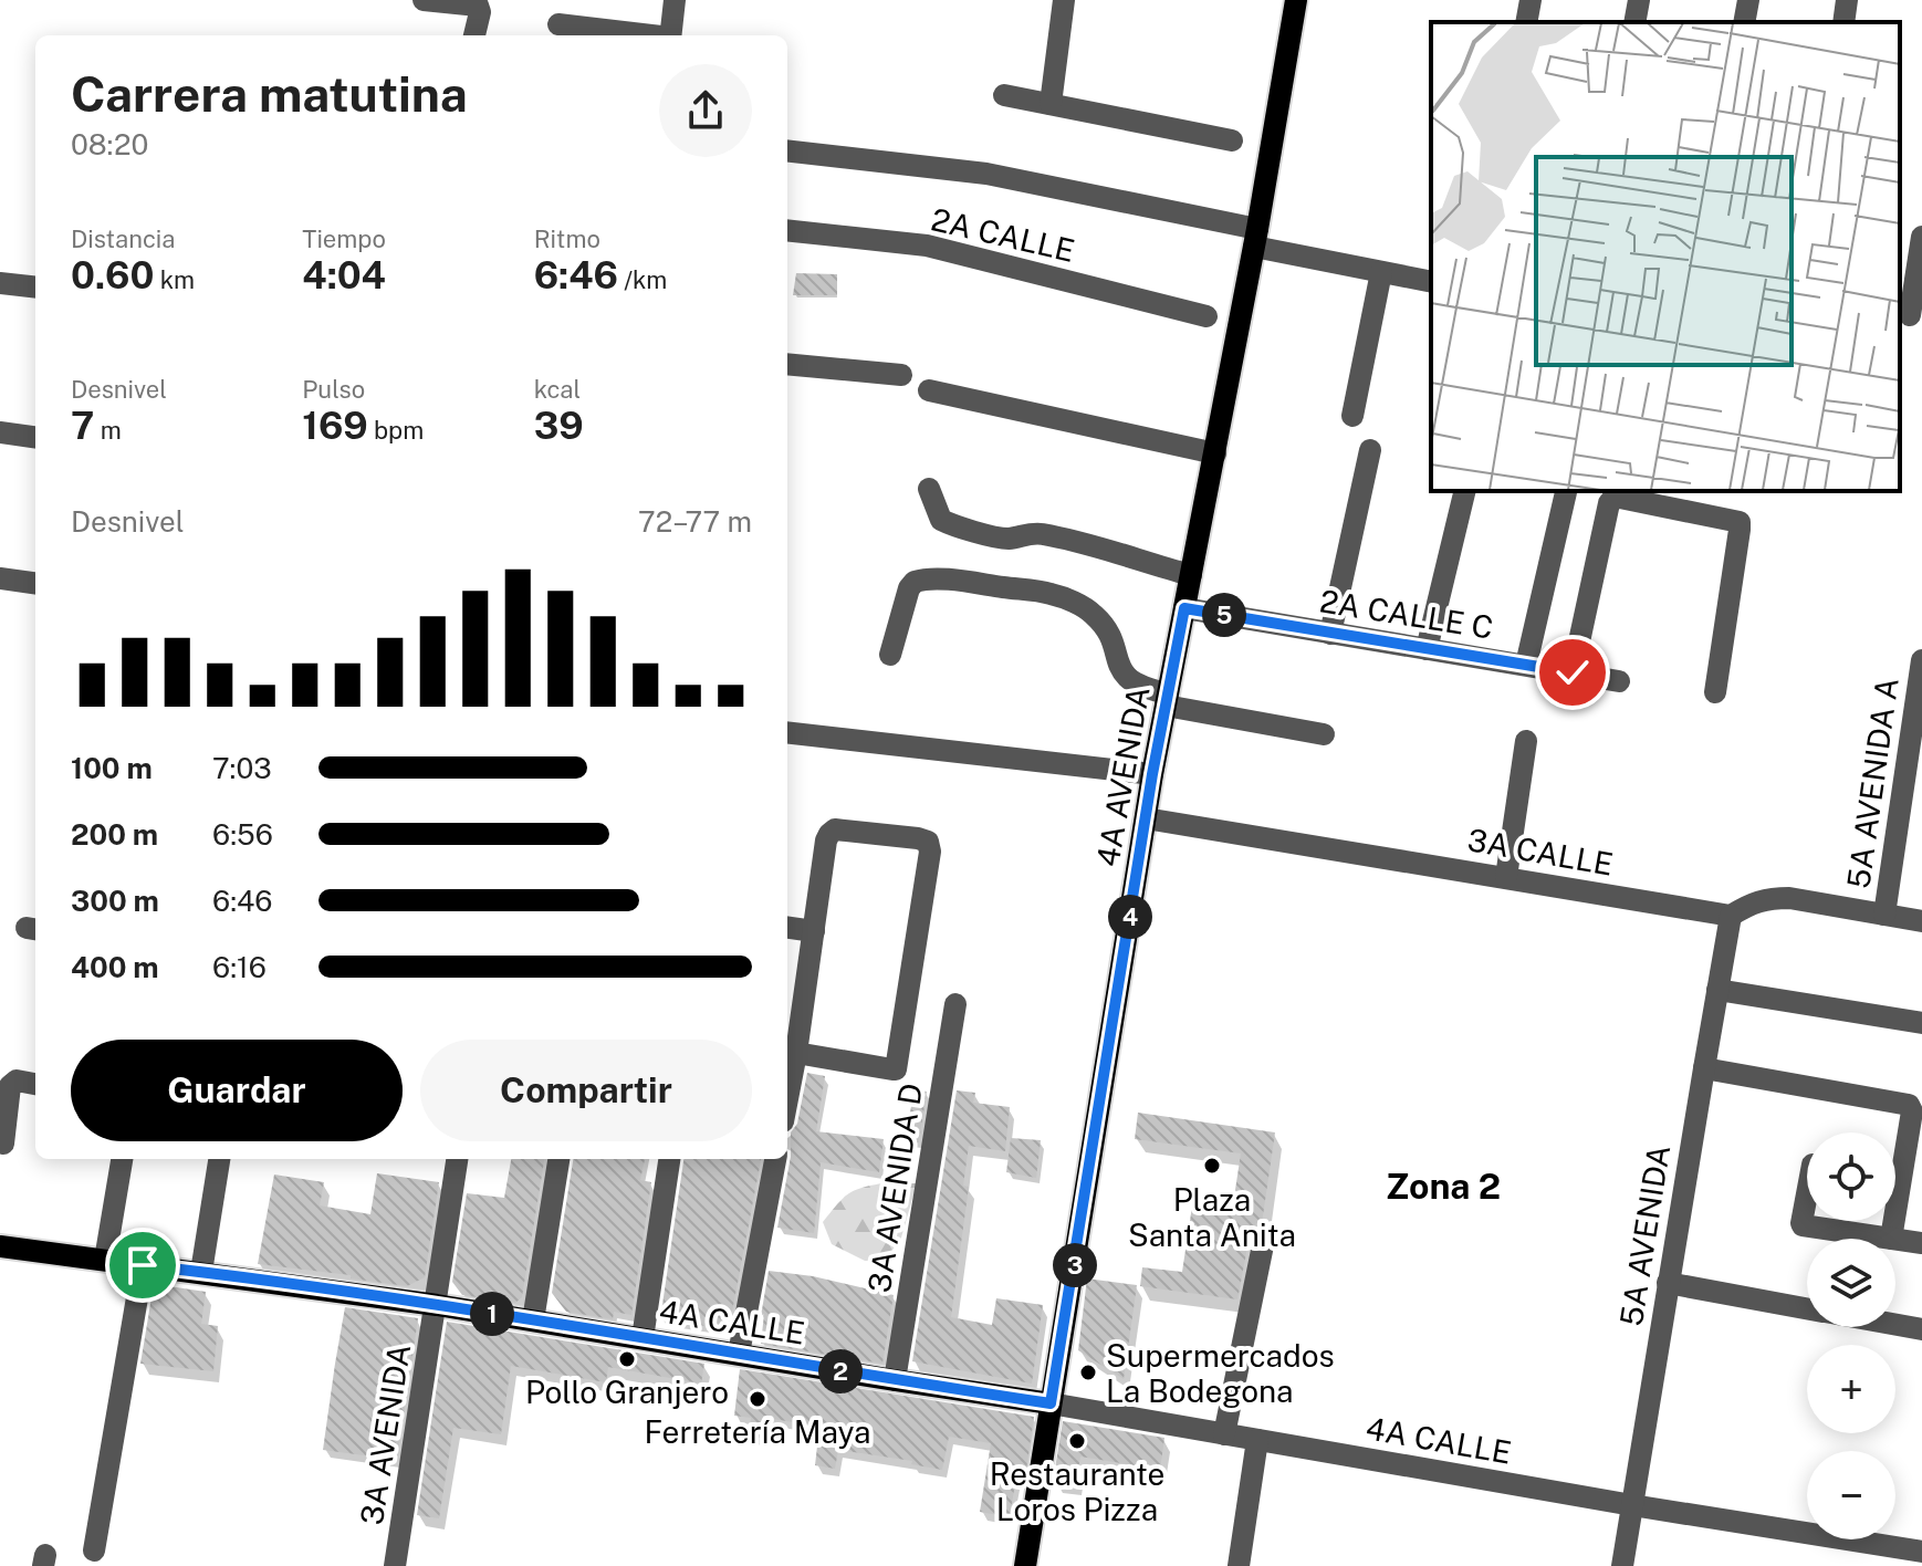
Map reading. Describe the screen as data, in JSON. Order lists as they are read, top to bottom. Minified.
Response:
{"streets":{"main road":["4A AVENIDA","4A CALLE"],"street":["2A CALLE","2A CALLE C","5A AVENIDA A","3A CALLE","3A AVENIDA D","5A AVENIDA","3A AVENIDA"]},"crossings":[["2A CALLE C","4A AVENIDA"],["4A AVENIDA","3A CALLE"],["4A AVENIDA","4A CALLE"],["3A CALLE","5A AVENIDA"],["3A AVENIDA D","4A CALLE"],["5A AVENIDA","4A CALLE"],["4A CALLE","3A AVENIDA"]],"districts":["Zona 2"],"places":["Plaza Santa Anita","Pollo Granjero","Supermercados La Bodegona","Ferretería Maya","Restaurante Loros Pizza"],"page":{"heading":["Carrera matutina","08:20"],"stats":[["Distancia","0.60 km"],["Tiempo","4:04"],["Ritmo","6:46 /km"],["Desnivel","7 m"],["Pulso","169 bpm"],["kcal","39"]],"chart":["Desnivel","72–77 m"],"pins":["5","4","3","1","2"],"list":[{"name":"100 m","note":"7:03"},{"name":"200 m","note":"6:56"},{"name":"300 m","note":"6:46"},{"name":"400 m","note":"6:16"}],"buttons":["Guardar","Compartir"],"map_buttons":["+","−"]}}
